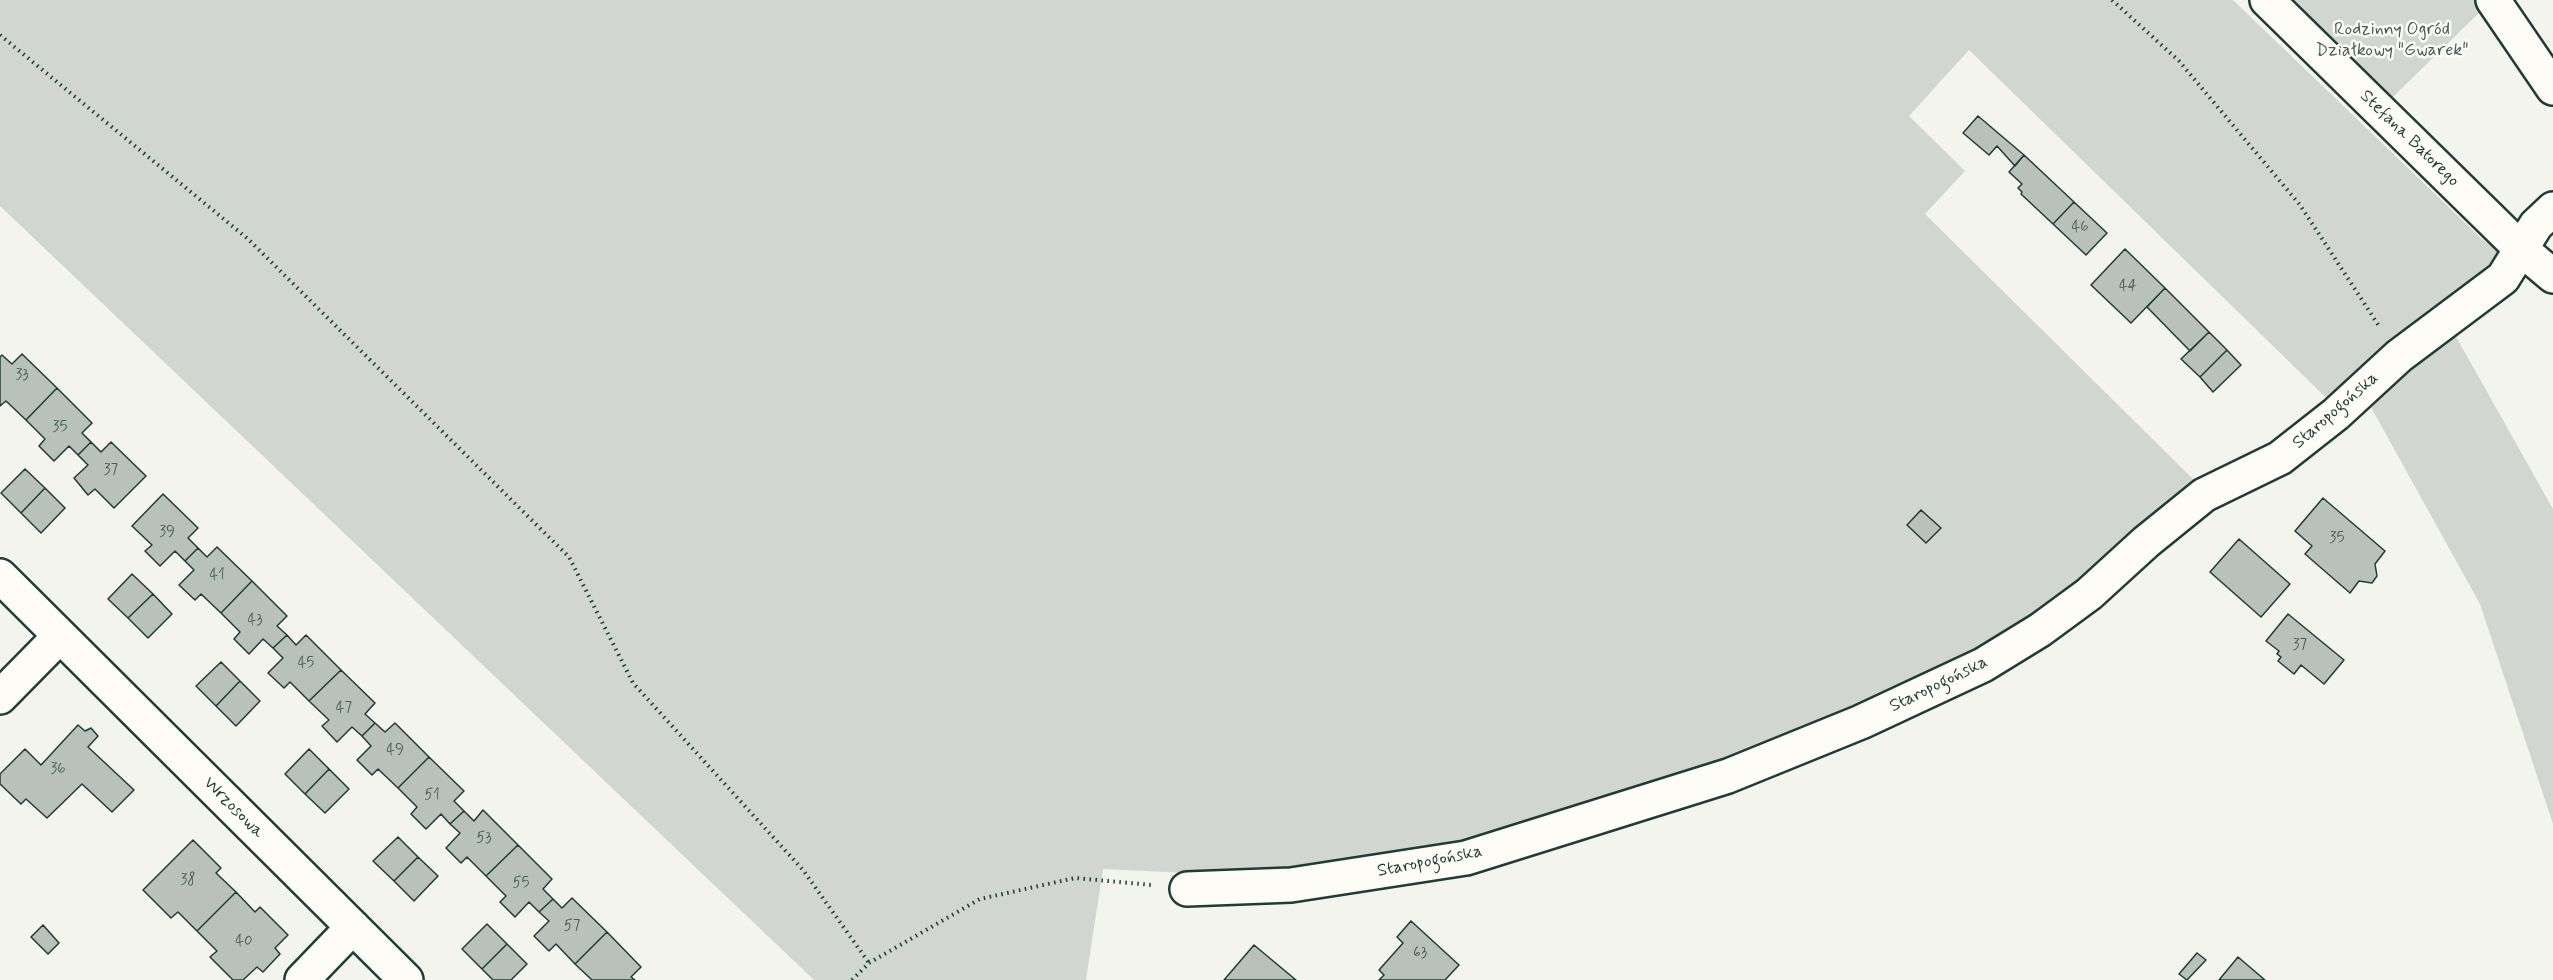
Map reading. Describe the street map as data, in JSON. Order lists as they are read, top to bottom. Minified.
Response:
{"streets":{"street":["Stefana Batorego","Staropogońska","Wrzosowa"]},"crossings":[["Stefana Batorego","Staropogońska"]],"parks":["Rodzinny Ogród Działkowy \"Gwarek\""],"house_numbers":["46","44","33","35","37","39","35","41","43","37","45","47","49","36","51","53","38","55","57","40","63"]}
